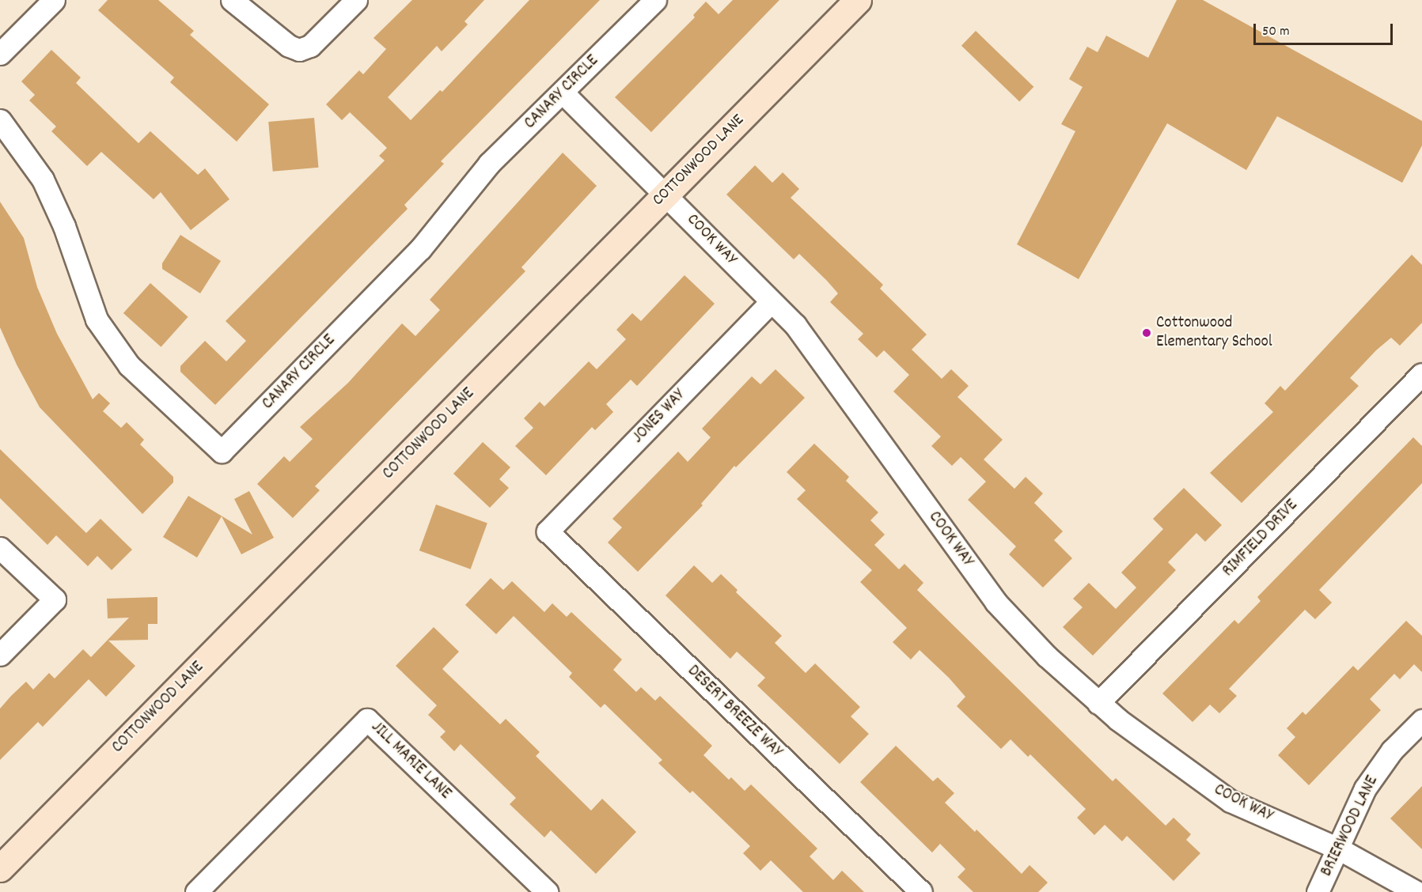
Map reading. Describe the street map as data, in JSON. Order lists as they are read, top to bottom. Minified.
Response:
{"streets":{"main road":["COTTONWOOD LANE"],"street":["CANARY CIRCLE","COOK WAY","JONES WAY","RIMFIELD DRIVE","DESERT BREEZE WAY","JILL MARIE LANE","BRIERWOOD LANE"]},"crossings":[["CANARY CIRCLE","COOK WAY"],["COTTONWOOD LANE","COOK WAY"],["COOK WAY","JONES WAY"],["COOK WAY","RIMFIELD DRIVE"],["COOK WAY","BRIERWOOD LANE"],["JONES WAY","DESERT BREEZE WAY"]],"places":["Cottonwood Elementary School"],"scale_bar":"50 m"}
